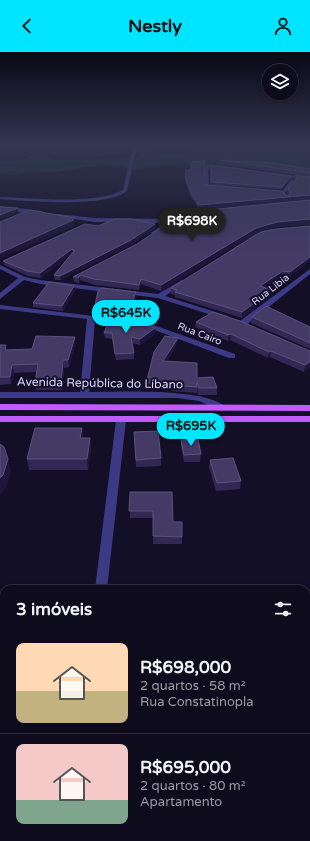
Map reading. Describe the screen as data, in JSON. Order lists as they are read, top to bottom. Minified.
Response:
{"streets":{"main road":["Avenida República do Líbano"],"street":["Rua Libia","Rua Cairo"]},"page":{"header":"Nestly","price":["R$698K","R$645K","R$695K"],"heading":"3 imóveis","list":[{"name":"R$698,000","note":"2 quartos · 58 m² · Rua Constatinopla"},{"name":"R$695,000","note":"2 quartos · 80 m² · Apartamento"}]}}
